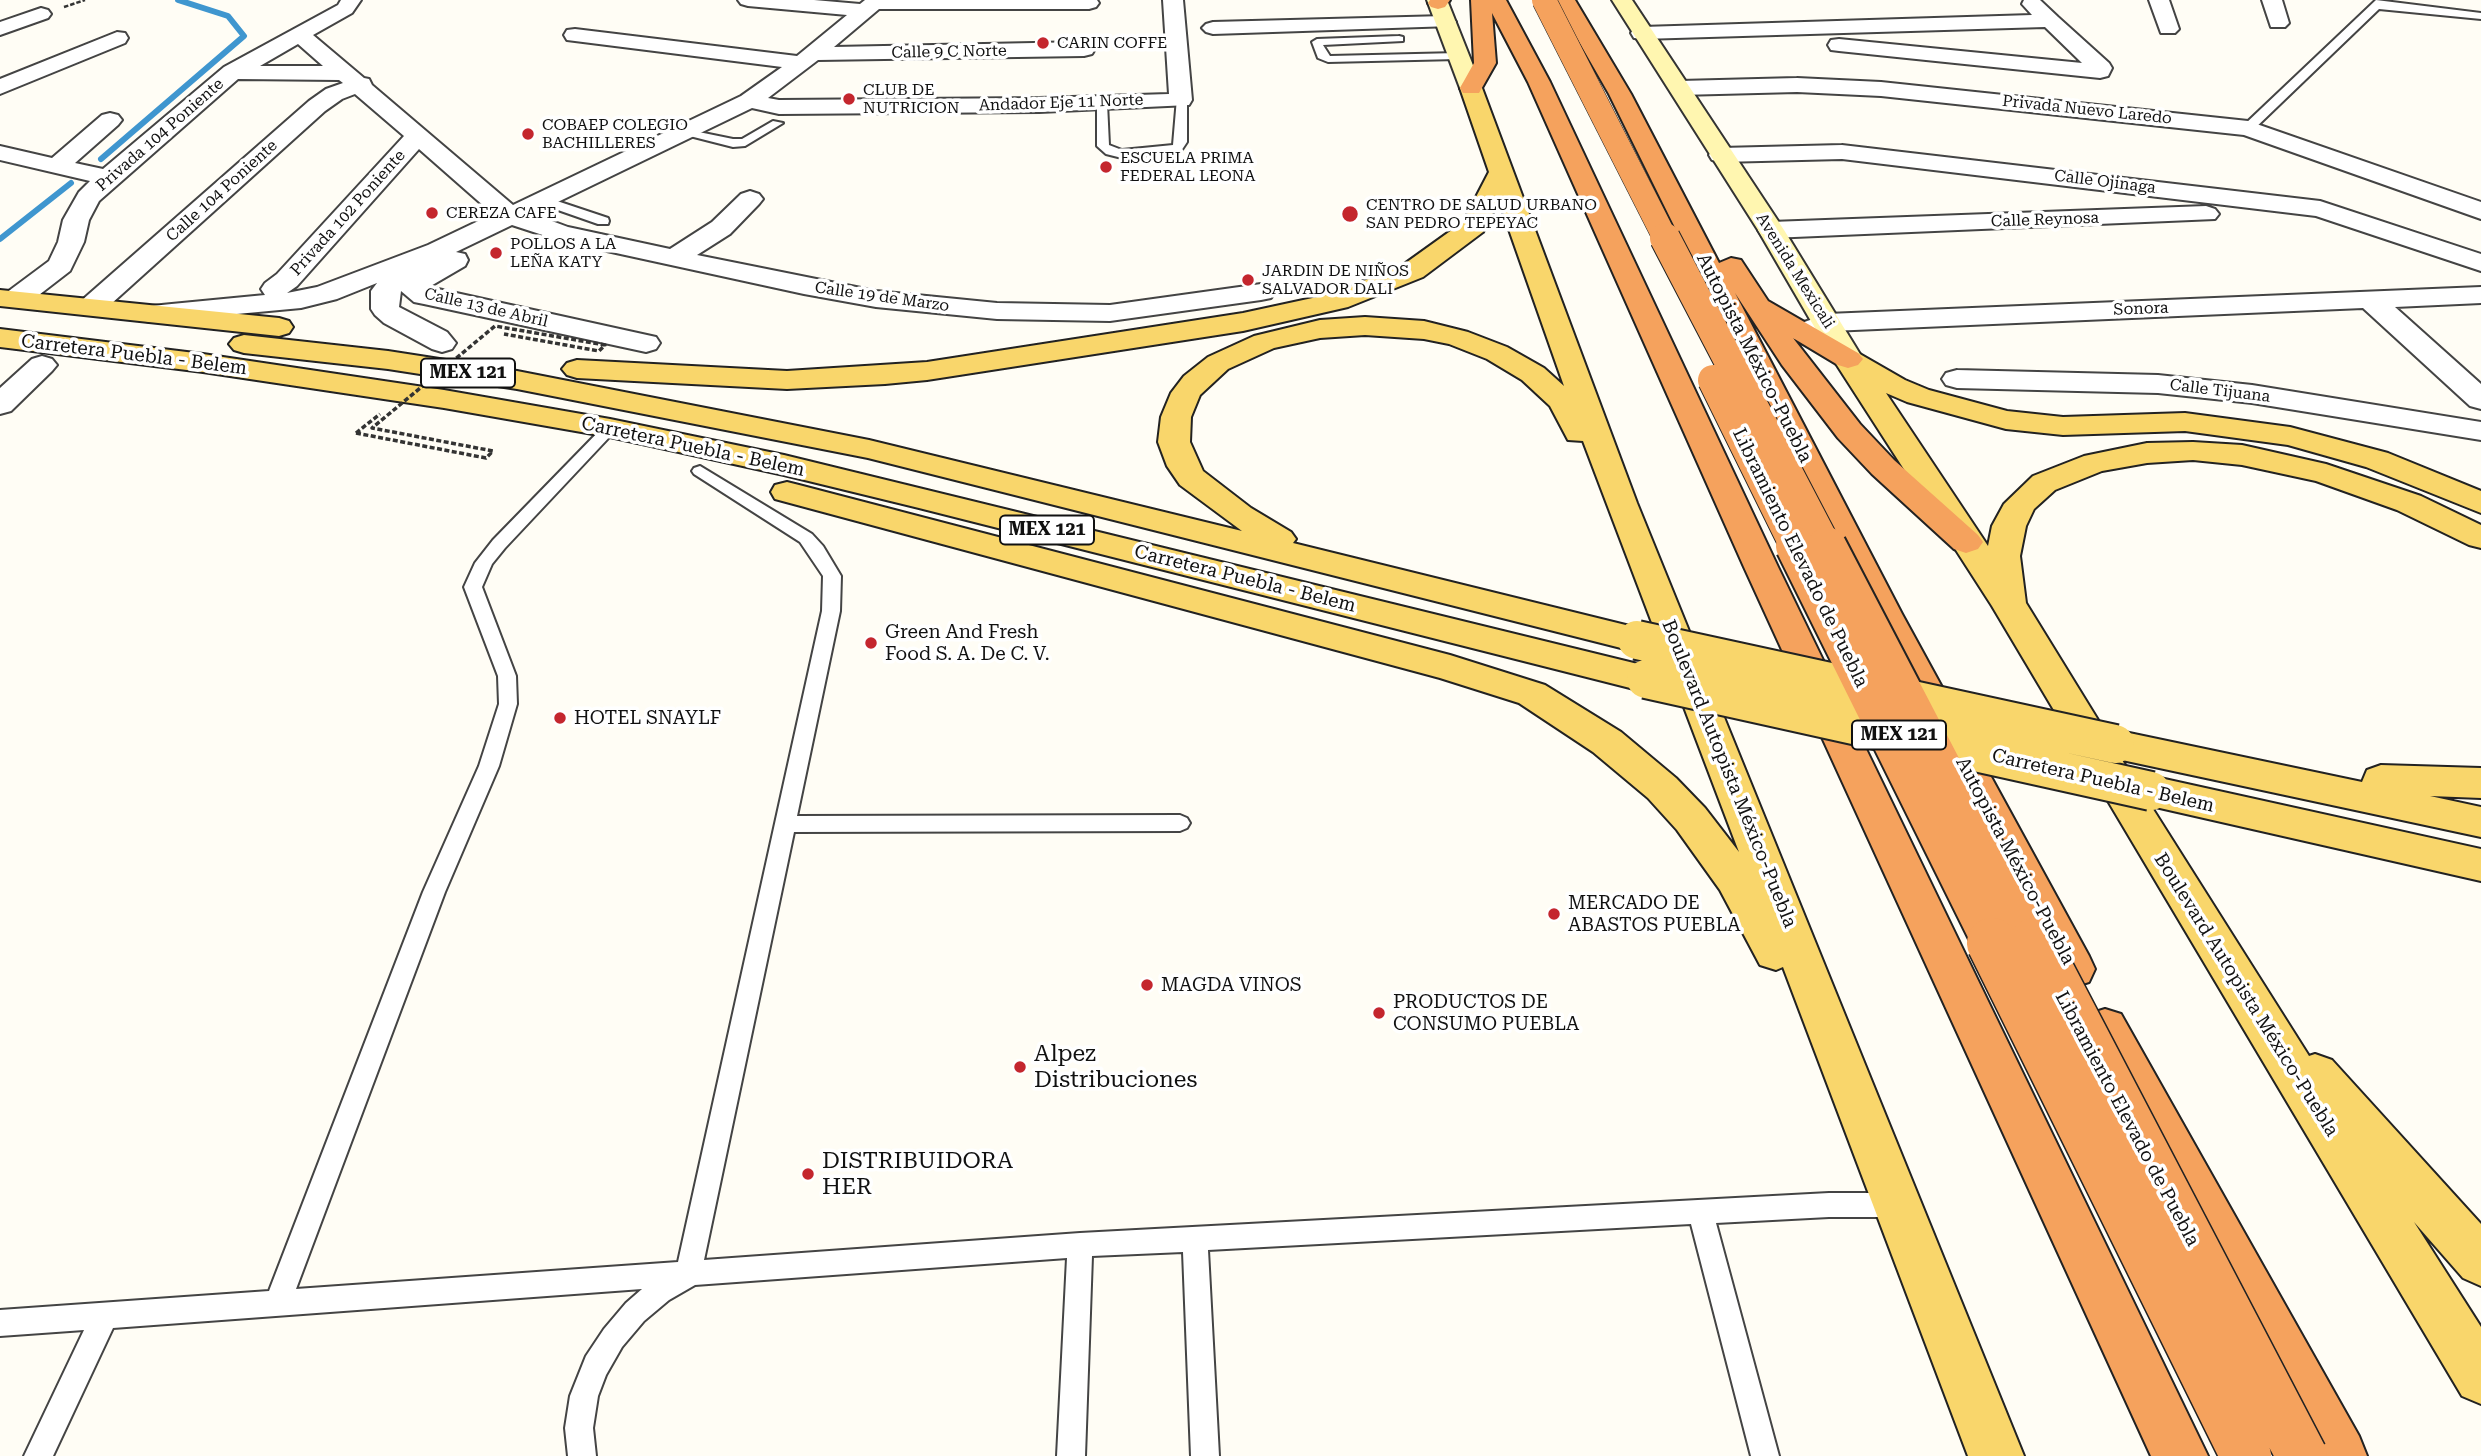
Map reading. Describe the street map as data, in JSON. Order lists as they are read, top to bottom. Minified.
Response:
{"streets":{"highway":["Autopista México-Puebla","Libramiento Elevado de Puebla"],"main road":["Carretera Puebla - Belem","MEX 121","Boulevard Autopista México-Puebla"],"street":["Calle 9 C Norte","Andador Eje 11 Norte","Privada Nuevo Laredo","Privada 104 Poniente","Calle Ojinaga","Calle 104 Poniente","Privada 102 Poniente","Calle Reynosa","Avenida Mexicali","Calle 19 de Marzo","Calle 13 de Abril","Sonora","Calle Tijuana"]},"crossings":[["Privada Nuevo Laredo","Avenida Mexicali"],["Privada 104 Poniente","Carretera Puebla - Belem"],["Calle Ojinaga","Calle Reynosa"],["Calle Ojinaga","Avenida Mexicali"],["Calle Reynosa","Avenida Mexicali"],["Avenida Mexicali","Sonora"]],"places":["CARIN COFFE","CLUB DE NUTRICION","COBAEP COLEGIO BACHILLERES","ESCUELA PRIMA FEDERAL LEONA","CEREZA CAFE","CENTRO DE SALUD URBANO SAN PEDRO TEPEYAC","POLLOS A LA LEÑA KATY","JARDIN DE NIÑOS SALVADOR DALI","Green And Fresh Food S. A. De C. V.","HOTEL SNAYLF","MERCADO DE ABASTOS PUEBLA","MAGDA VINOS","PRODUCTOS DE CONSUMO PUEBLA","Alpez Distribuciones","DISTRIBUIDORA HER"]}
